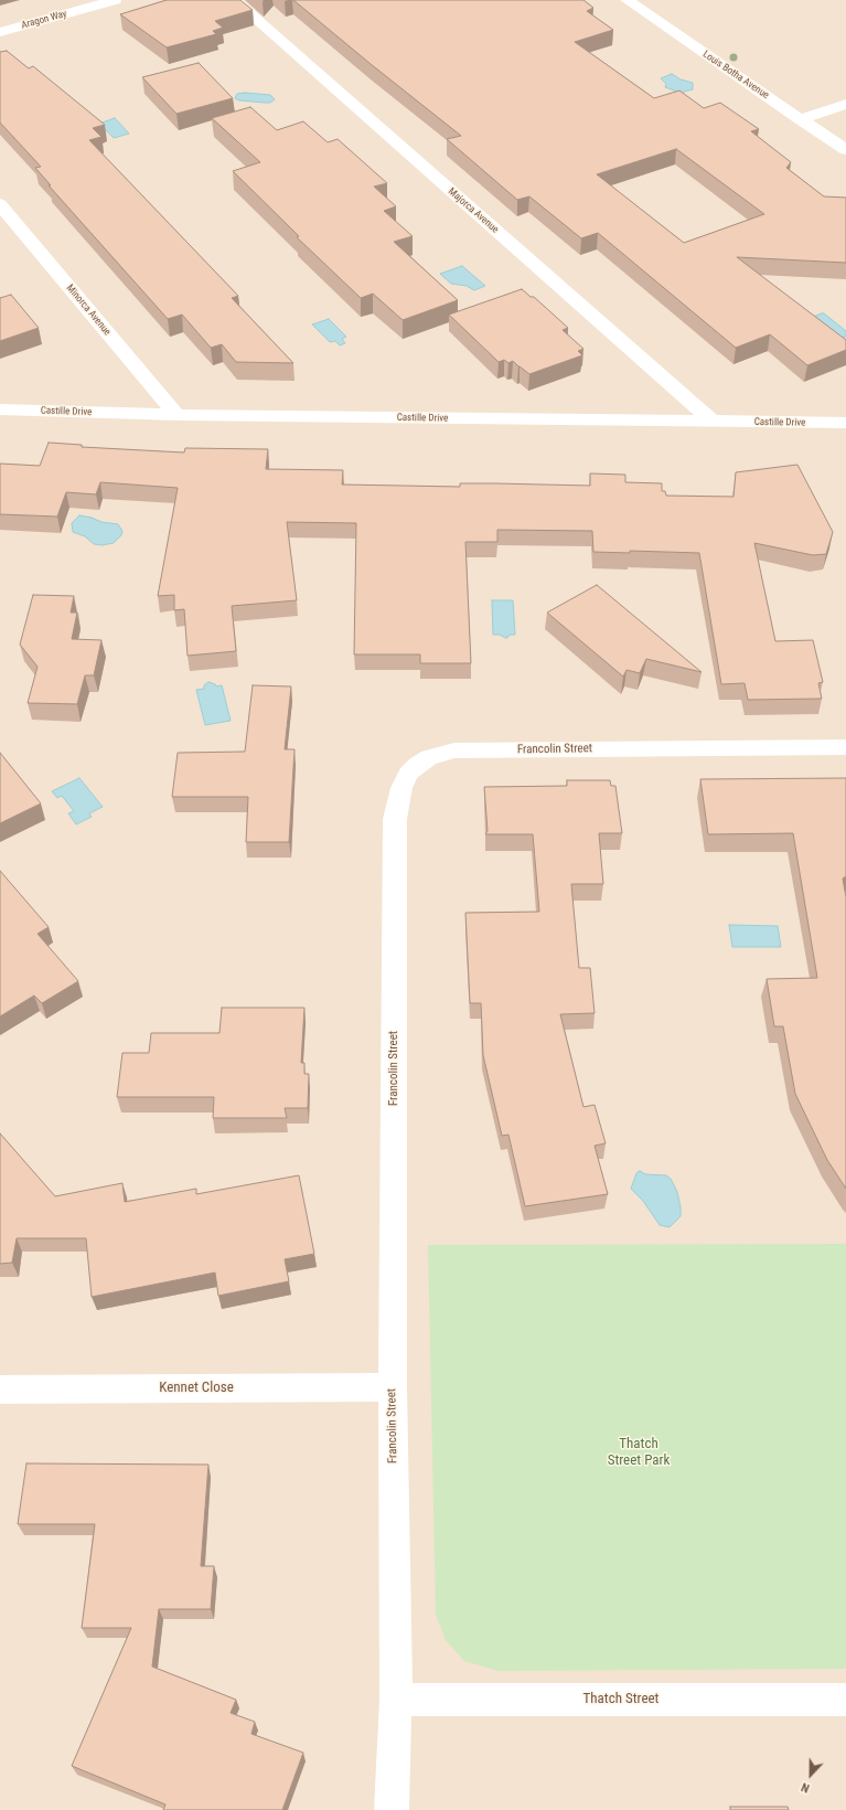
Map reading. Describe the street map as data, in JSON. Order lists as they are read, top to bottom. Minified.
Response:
{"streets":{"street":["Aragon Way","Louis Botha Avenue","Majorca Avenue","Minorca Avenue","Castille Drive","Francolin Street","Kennet Close","Thatch Street"]},"crossings":[["Majorca Avenue","Castille Drive"],["Minorca Avenue","Castille Drive"],["Francolin Street","Kennet Close"],["Francolin Street","Thatch Street"]],"parks":["Thatch Street Park"],"north":"bottom"}
